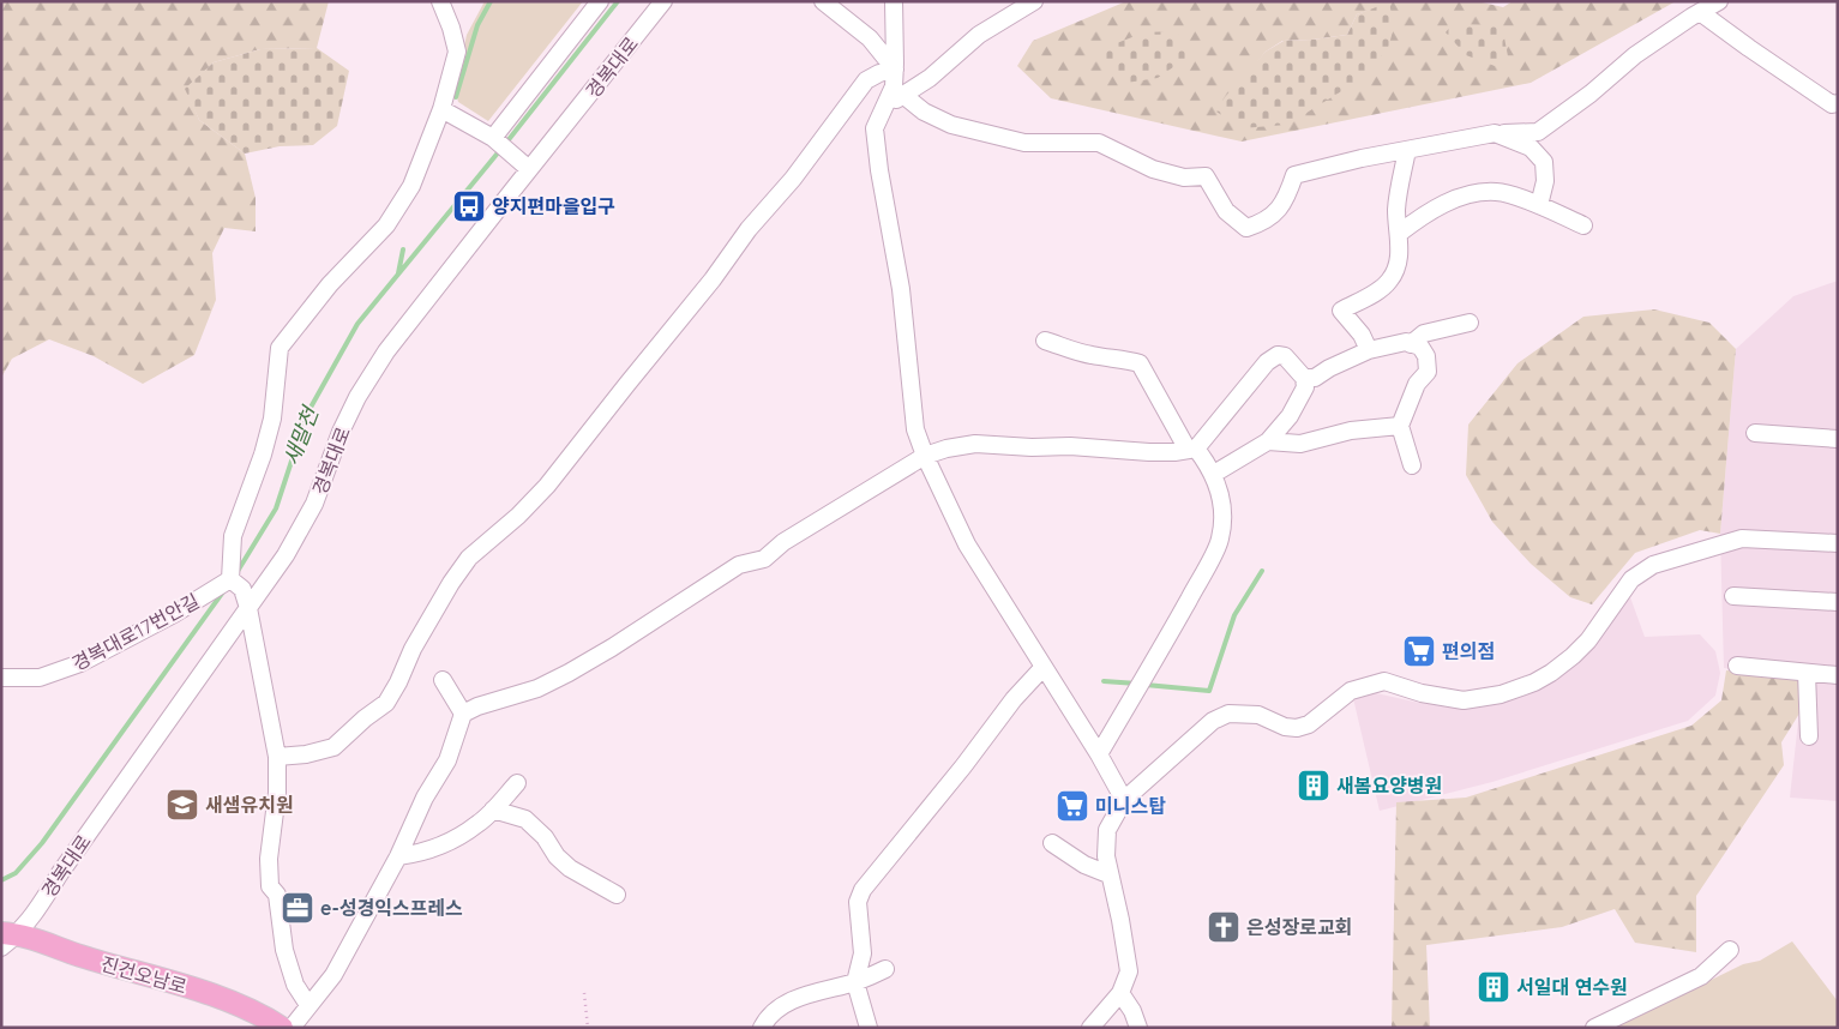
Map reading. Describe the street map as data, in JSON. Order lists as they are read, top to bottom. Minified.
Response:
{"streets":{"main road":["진건오남로"],"street":["경복대로","경복대로17번안길"]},"crossings":[["경복대로","진건오남로"]],"water":["새말천"],"places":{"bus stop":["양지편마을입구"],"supermarket":["편의점","미니스탑"],"building":["새봄요양병원","서일대 연수원"],"school or university":["새샘유치원"],"office":["e-성경익스프레스"],"church":["은성장로교회"]}}
